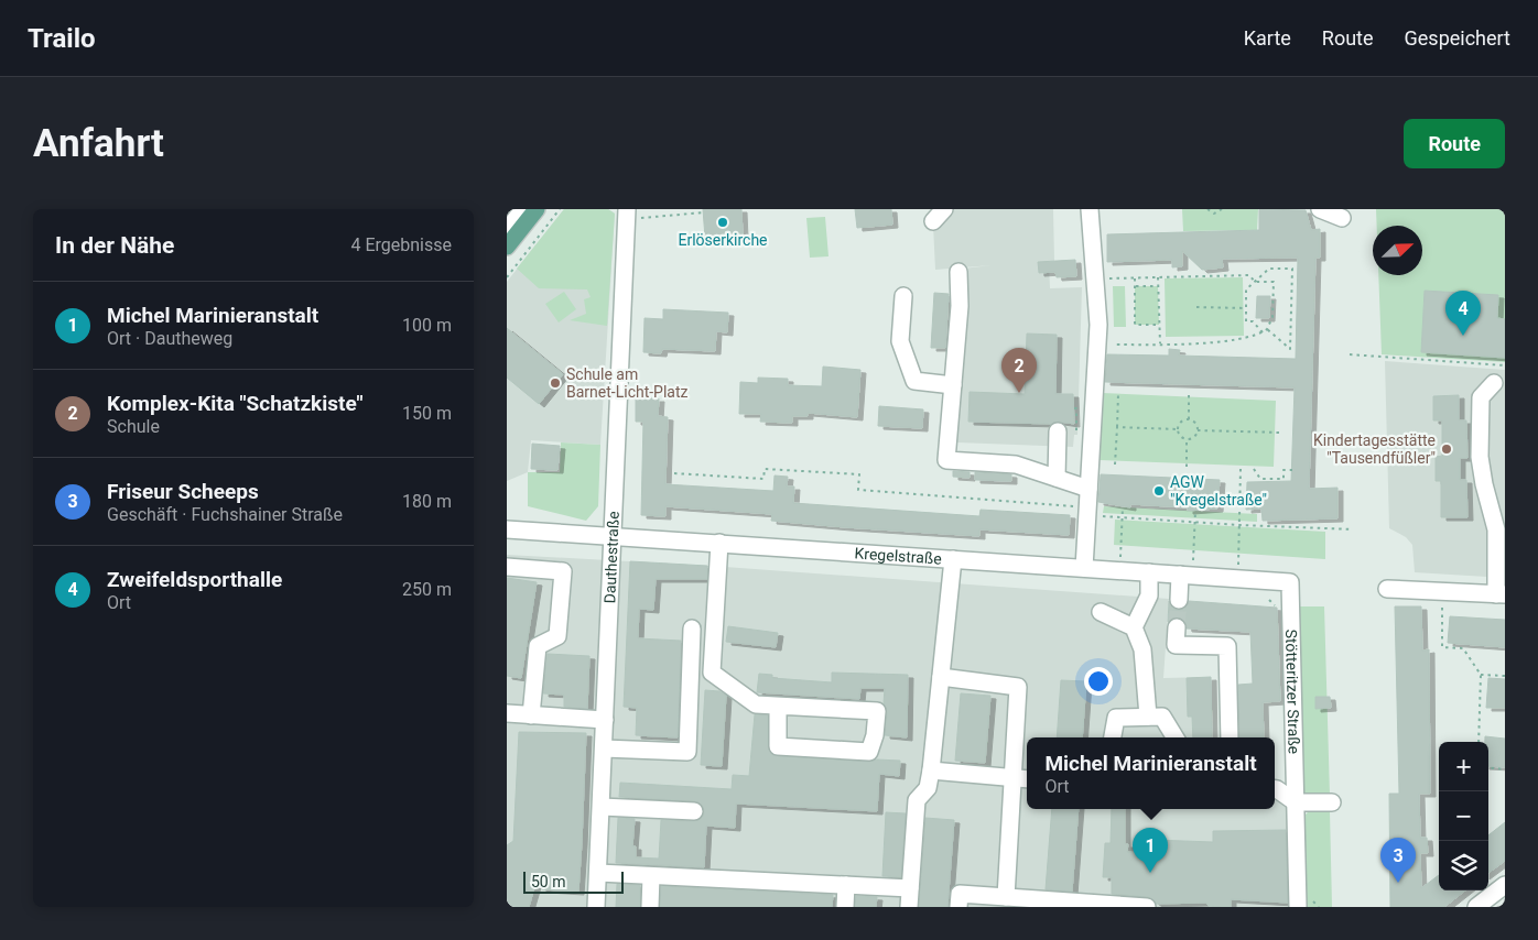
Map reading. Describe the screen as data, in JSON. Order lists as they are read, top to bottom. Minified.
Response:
{"streets":{"street":["Kregelstraße","Dauthestraße","Stötteritzer Straße"]},"crossings":[["Kregelstraße","Dauthestraße"],["Kregelstraße","Stötteritzer Straße"]],"places":["Erlöserkirche","Schule am Barnet-Licht-Platz","Kindertagesstätte \"Tausendfüßler\"","AGW \"Kregelstraße\""],"scale_bar":"50 m","north":"top right","page":{"header":"Trailo","nav":["Karte","Route","Gespeichert"],"buttons":"Route","title":"Anfahrt","heading":["In der Nähe","4 Ergebnisse"],"list":[{"mark":"1","name":"Michel Marinieranstalt","note":"Ort · Dautheweg","value":"100 m"},{"mark":"2","name":"Komplex-Kita \"Schatzkiste\"","note":"Schule","value":"150 m"},{"mark":"3","name":"Friseur Scheeps","note":"Geschäft · Fuchshainer Straße","value":"180 m"},{"mark":"4","name":"Zweifeldsporthalle","note":"Ort","value":"250 m"}],"pins":["4","2","1","3"],"popup":["Michel Marinieranstalt","Ort"],"map_buttons":["+","−"],"scale":"50 m"}}
